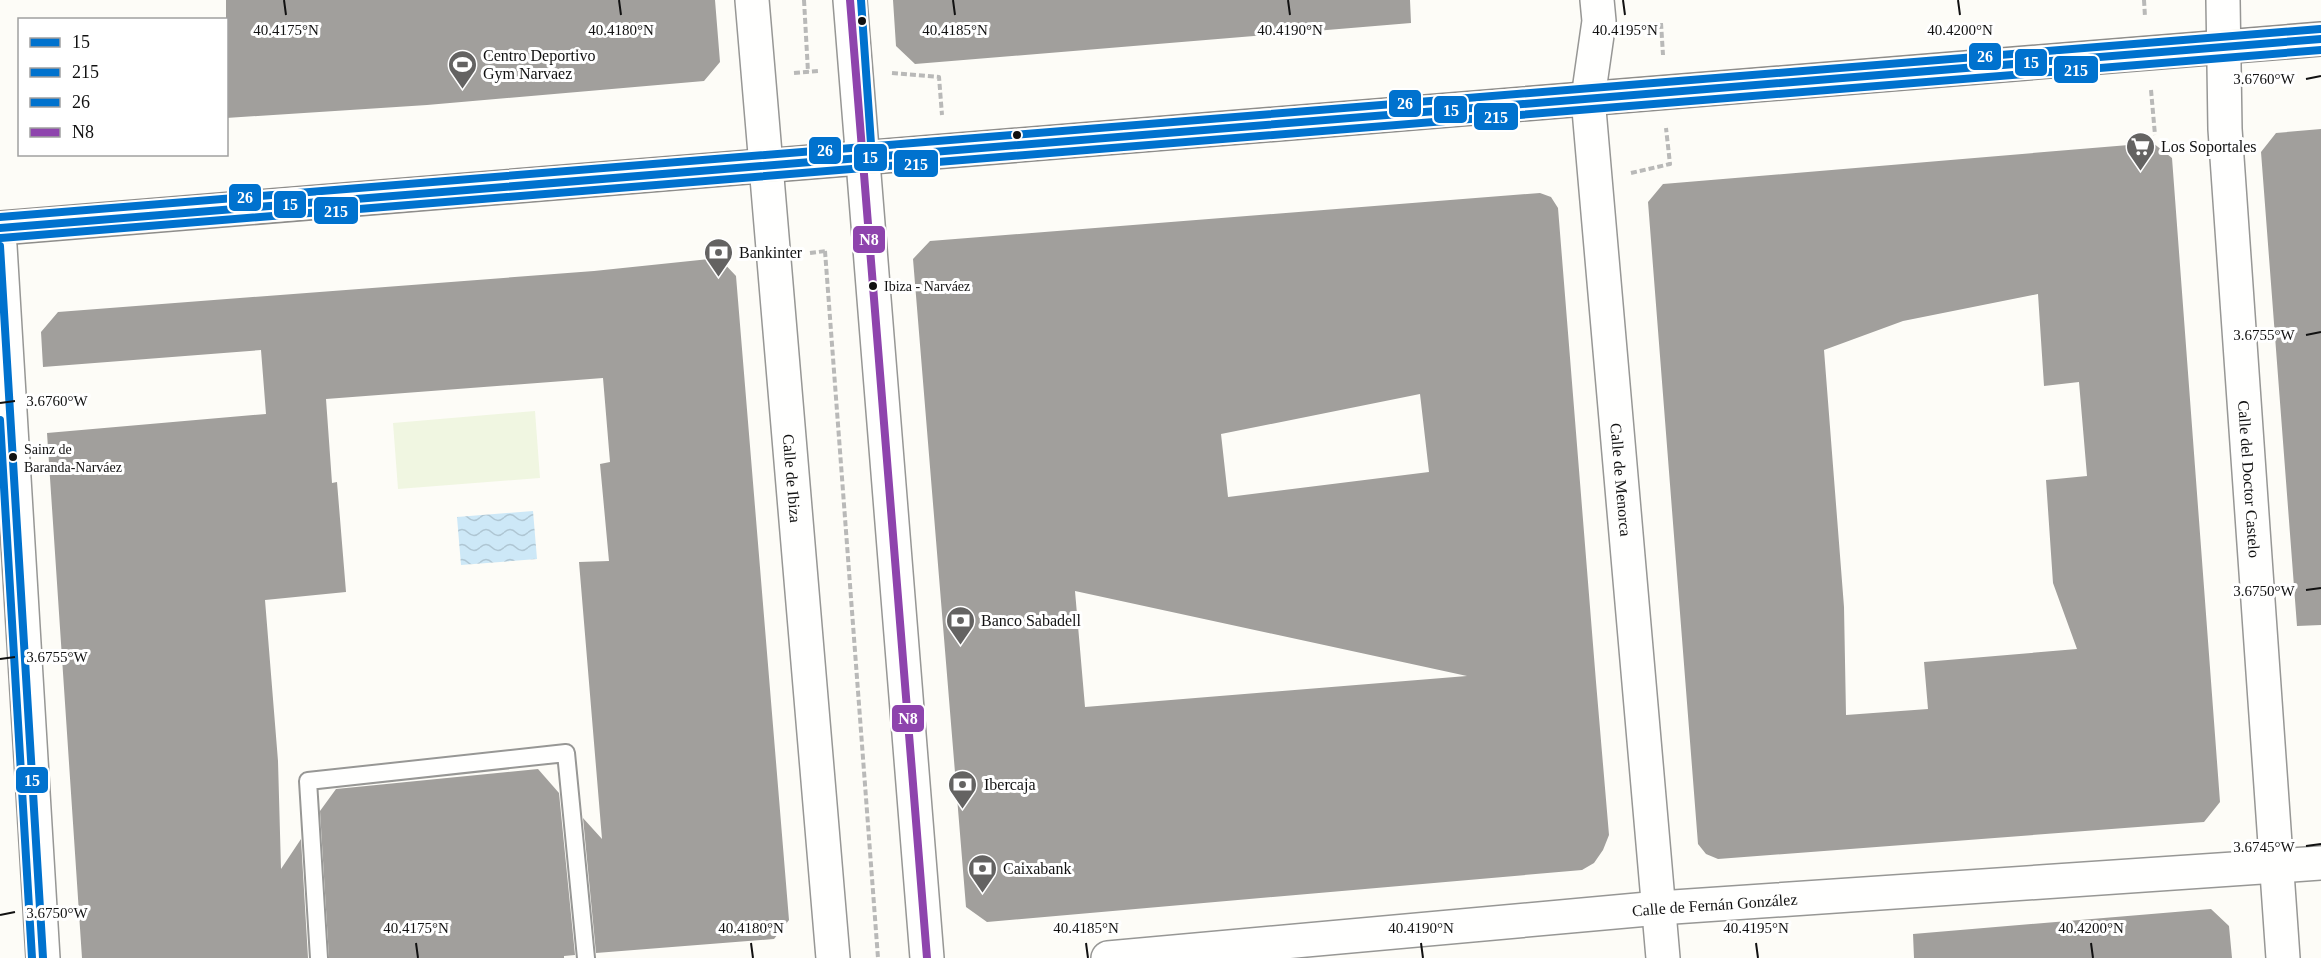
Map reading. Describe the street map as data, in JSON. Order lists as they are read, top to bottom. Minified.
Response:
{"streets":{"street":["Calle de Ibiza","Calle de Menorca","Calle del Doctor Castelo","Calle de Fernán González"]},"crossings":[["Calle de Menorca","Calle de Fernán González"],["Calle del Doctor Castelo","Calle de Fernán González"]],"places":{"sports":["Centro Deportivo Gym Narvaez"],"supermarket":["Los Soportales"],"bank":["Bankinter","Banco Sabadell","Ibercaja","Caixabank"],"other":["Ibiza - Narváez","Sainz de Baranda-Narváez"]},"lines":["transit line 26","transit line N8","transit line 15","transit line 215"],"legend":["15","215","26","N8"],"coordinates":["40.4175°N","40.4180°N","40.4185°N","40.4190°N","40.4195°N","40.4200°N","3.6760°W","3.6755°W","3.6750°W","3.6745°W"]}
